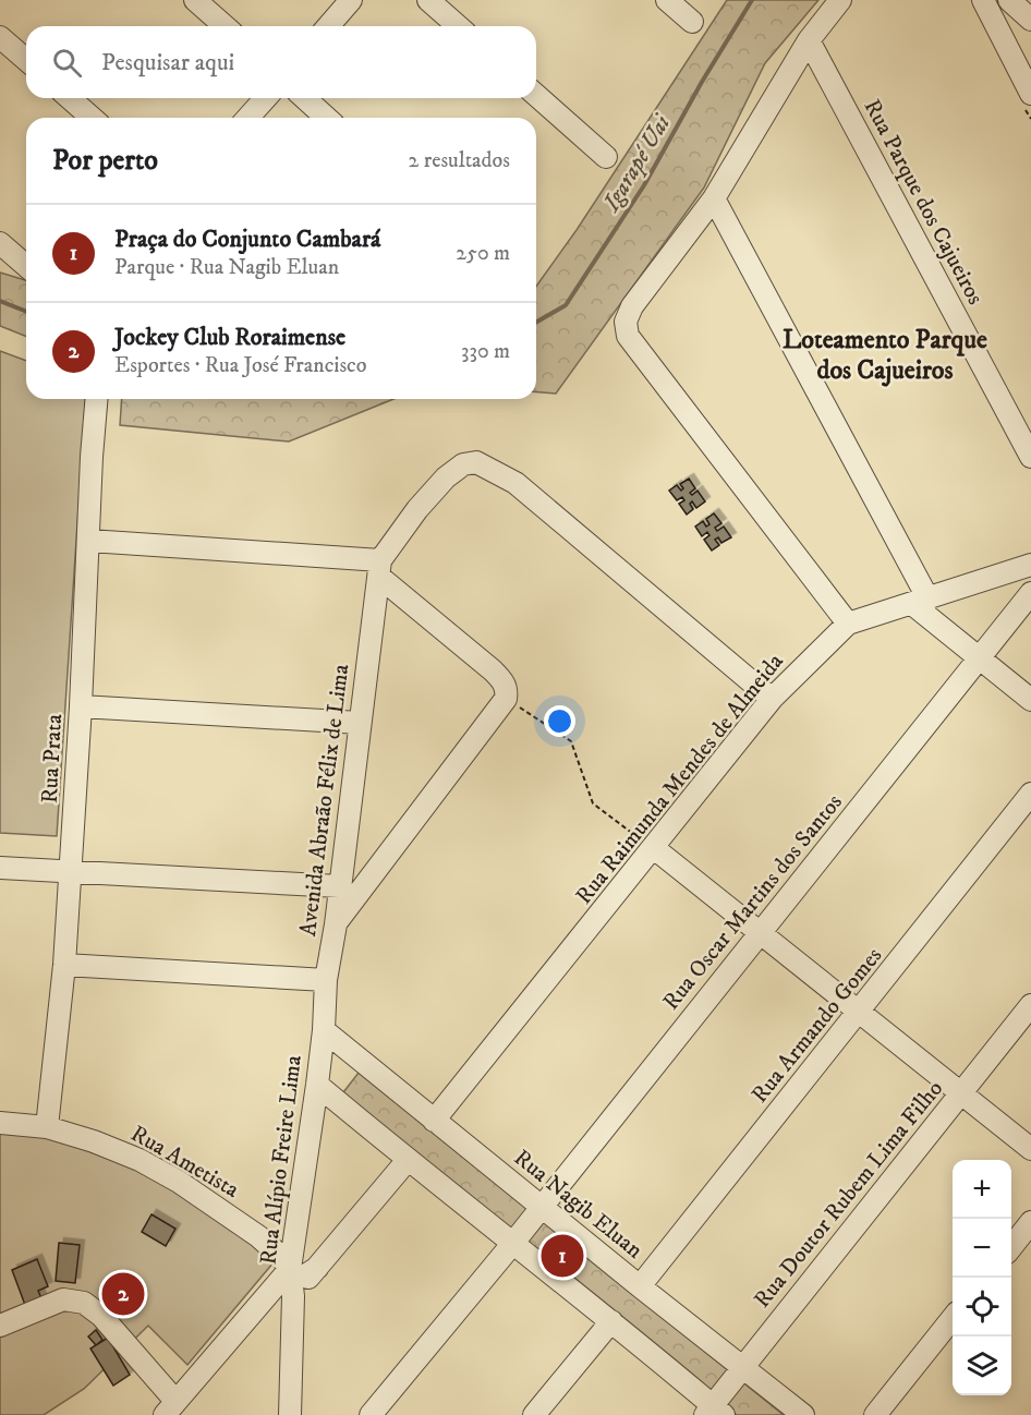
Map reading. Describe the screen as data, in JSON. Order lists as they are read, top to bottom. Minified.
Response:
{"streets":{"street":["Rua Parque dos Cajueiros","Rua Prata","Rua Raimunda Mendes de Almeida","Avenida Abraão Félix de Lima","Rua Oscar Martins dos Santos","Rua Armando Gomes","Rua Alípio Freire Lima","Rua Ametista","Rua Doutor Rubem Lima Filho","Rua Nagib Eluan"]},"crossings":[["Rua Prata","Rua Ametista"],["Rua Raimunda Mendes de Almeida","Rua Nagib Eluan"],["Avenida Abraão Félix de Lima","Rua Alípio Freire Lima"],["Avenida Abraão Félix de Lima","Rua Nagib Eluan"],["Rua Oscar Martins dos Santos","Rua Nagib Eluan"],["Rua Armando Gomes","Rua Nagib Eluan"],["Rua Alípio Freire Lima","Rua Ametista"],["Rua Alípio Freire Lima","Rua Nagib Eluan"],["Rua Doutor Rubem Lima Filho","Rua Nagib Eluan"]],"districts":["Loteamento Parque dos Cajueiros"],"water":["Igarapé Uai"],"page":{"search":"Pesquisar aqui","heading":["Por perto","2 resultados"],"list":[{"mark":"1","name":"Praça do Conjunto Cambará","note":"Parque · Rua Nagib Eluan","value":"250 m"},{"mark":"2","name":"Jockey Club Roraimense","note":"Esportes · Rua José Francisco","value":"330 m"}],"map_buttons":["+","−"],"pins":["1","2"]}}
